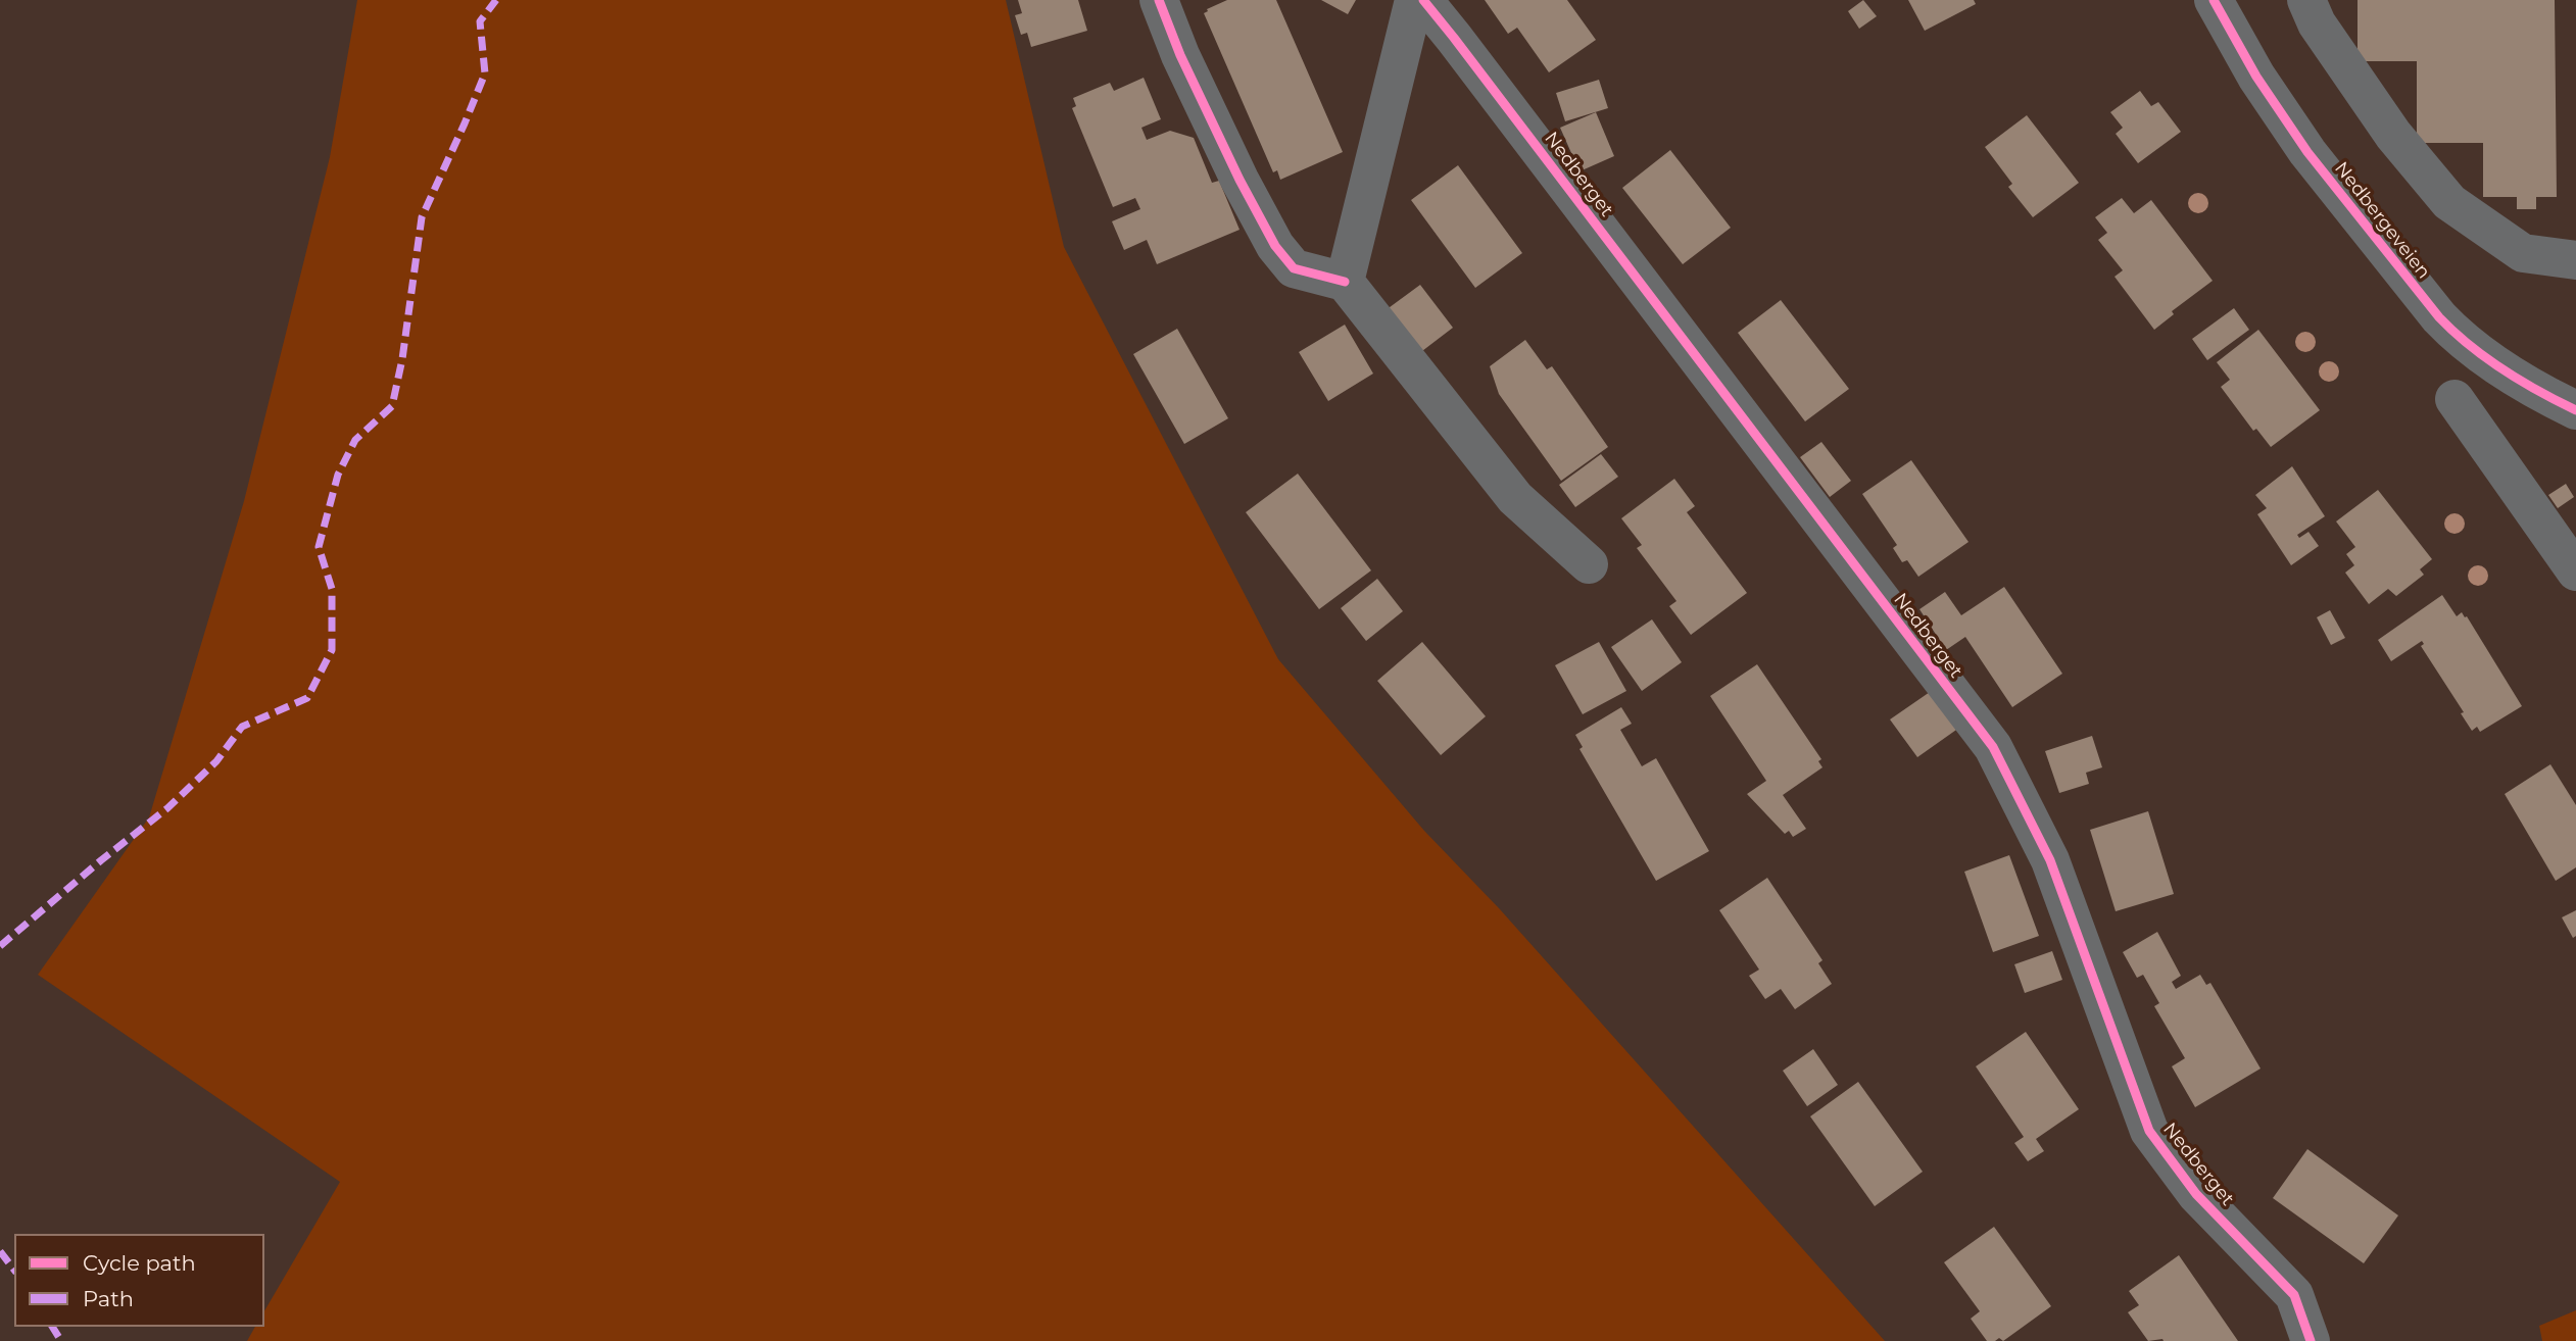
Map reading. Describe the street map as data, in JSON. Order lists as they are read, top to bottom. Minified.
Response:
{"streets":{"street":["Nedberget","Nedbergeveien"]},"legend":["Cycle path","Path"]}
